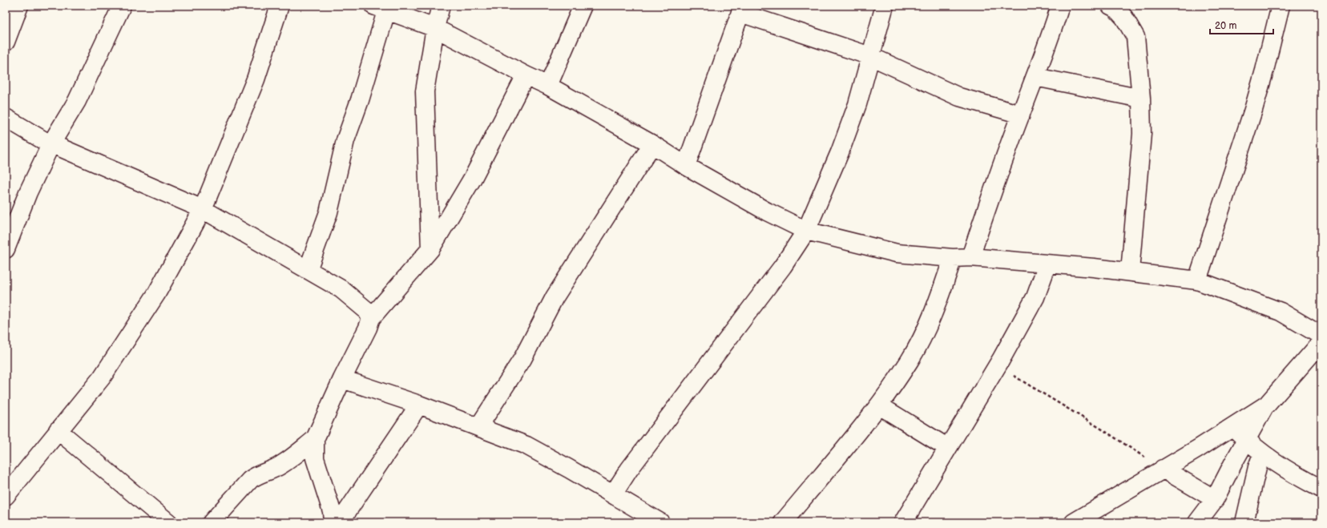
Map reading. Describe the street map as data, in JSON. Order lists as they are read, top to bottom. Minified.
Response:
{"scale_bar":"20 m"}
